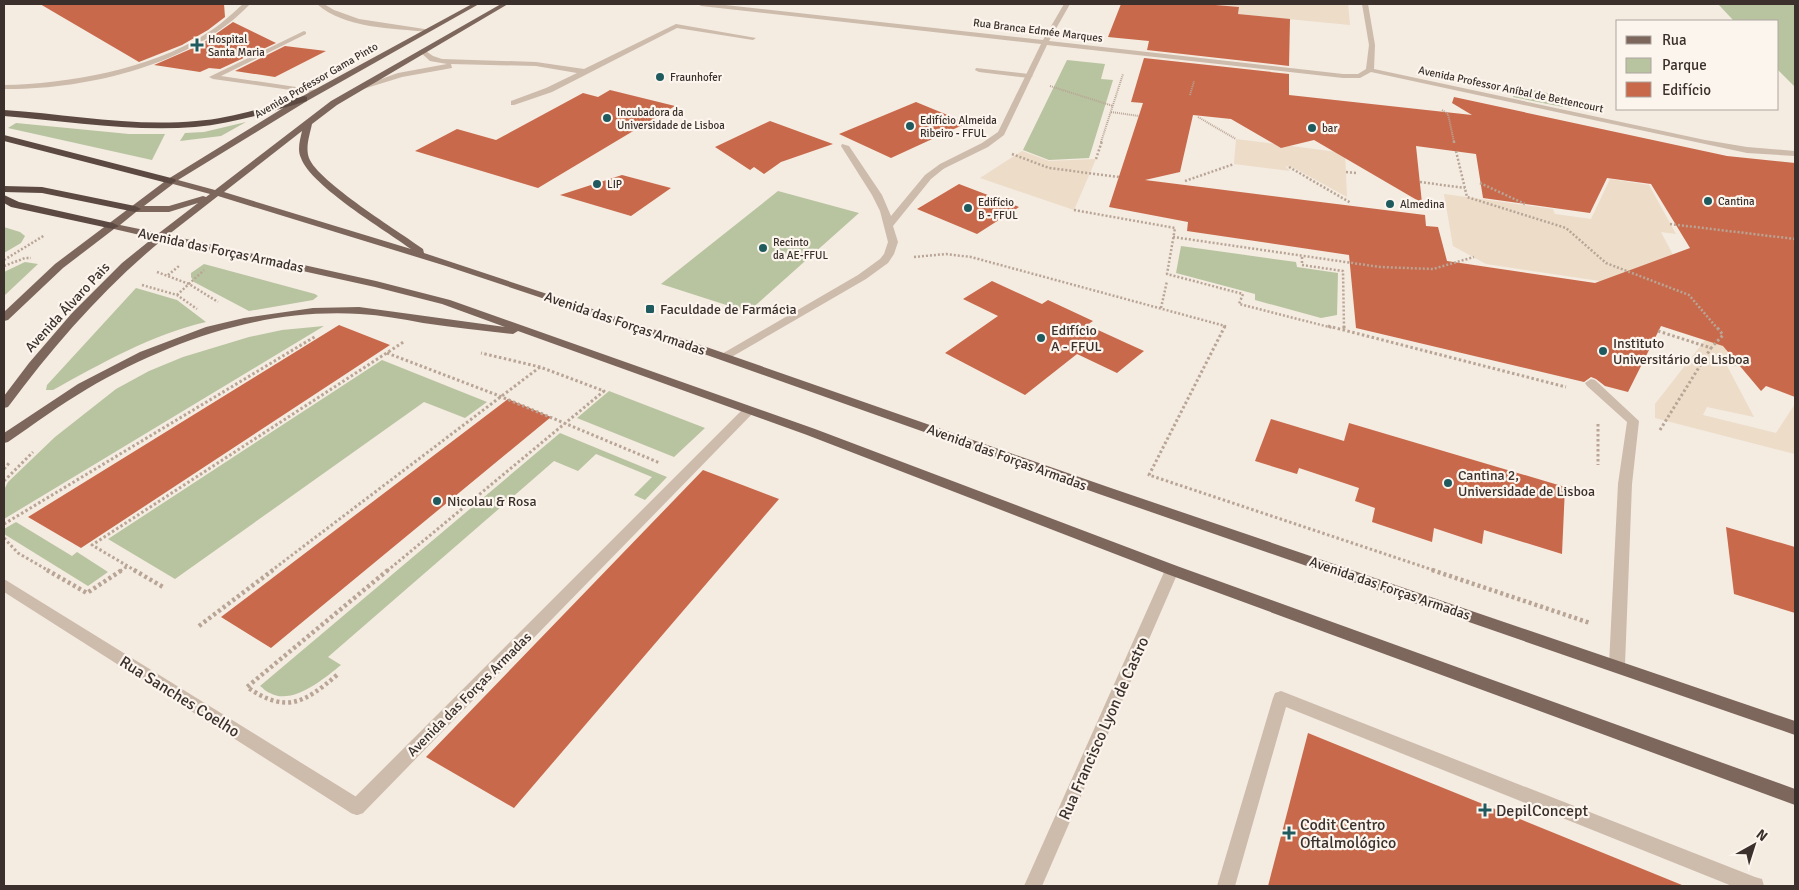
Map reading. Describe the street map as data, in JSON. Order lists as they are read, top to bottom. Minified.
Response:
{"streets":{"highway":["Avenida das Forças Armadas"],"main road":["Avenida Professor Gama Pinto","Avenida Álvaro Pais"],"street":["Rua Branca Edmée Marques","Avenida Professor Aníbal de Bettencourt","Rua Sanches Coelho","Rua Francisco Lyon de Castro"]},"crossings":[["Rua Branca Edmée Marques","Avenida Professor Aníbal de Bettencourt"],["Avenida Professor Gama Pinto","Avenida das Forças Armadas"],["Avenida Professor Gama Pinto","Avenida Álvaro Pais"],["Avenida das Forças Armadas","Avenida Álvaro Pais"],["Avenida das Forças Armadas","Rua Sanches Coelho"],["Avenida das Forças Armadas","Rua Francisco Lyon de Castro"]],"places":{"health":["Hospital Santa Maria","DepilConcept","Codit Centro Oftalmológico"],"other":["Fraunhofer","Incubadora da Universidade de Lisboa","Edifício Almeida Ribeiro - FFUL","bar","LIP","Cantina","Almedina","Edifício B - FFUL","Recinto da AE-FFUL","Edifício A - FFUL","Instituto Universitário de Lisboa","Cantina 2, Universidade de Lisboa","Nicolau & Rosa"],"transit":["Faculdade de Farmácia"]},"legend":["Rua","Parque","Edifício"],"north":"top right"}
